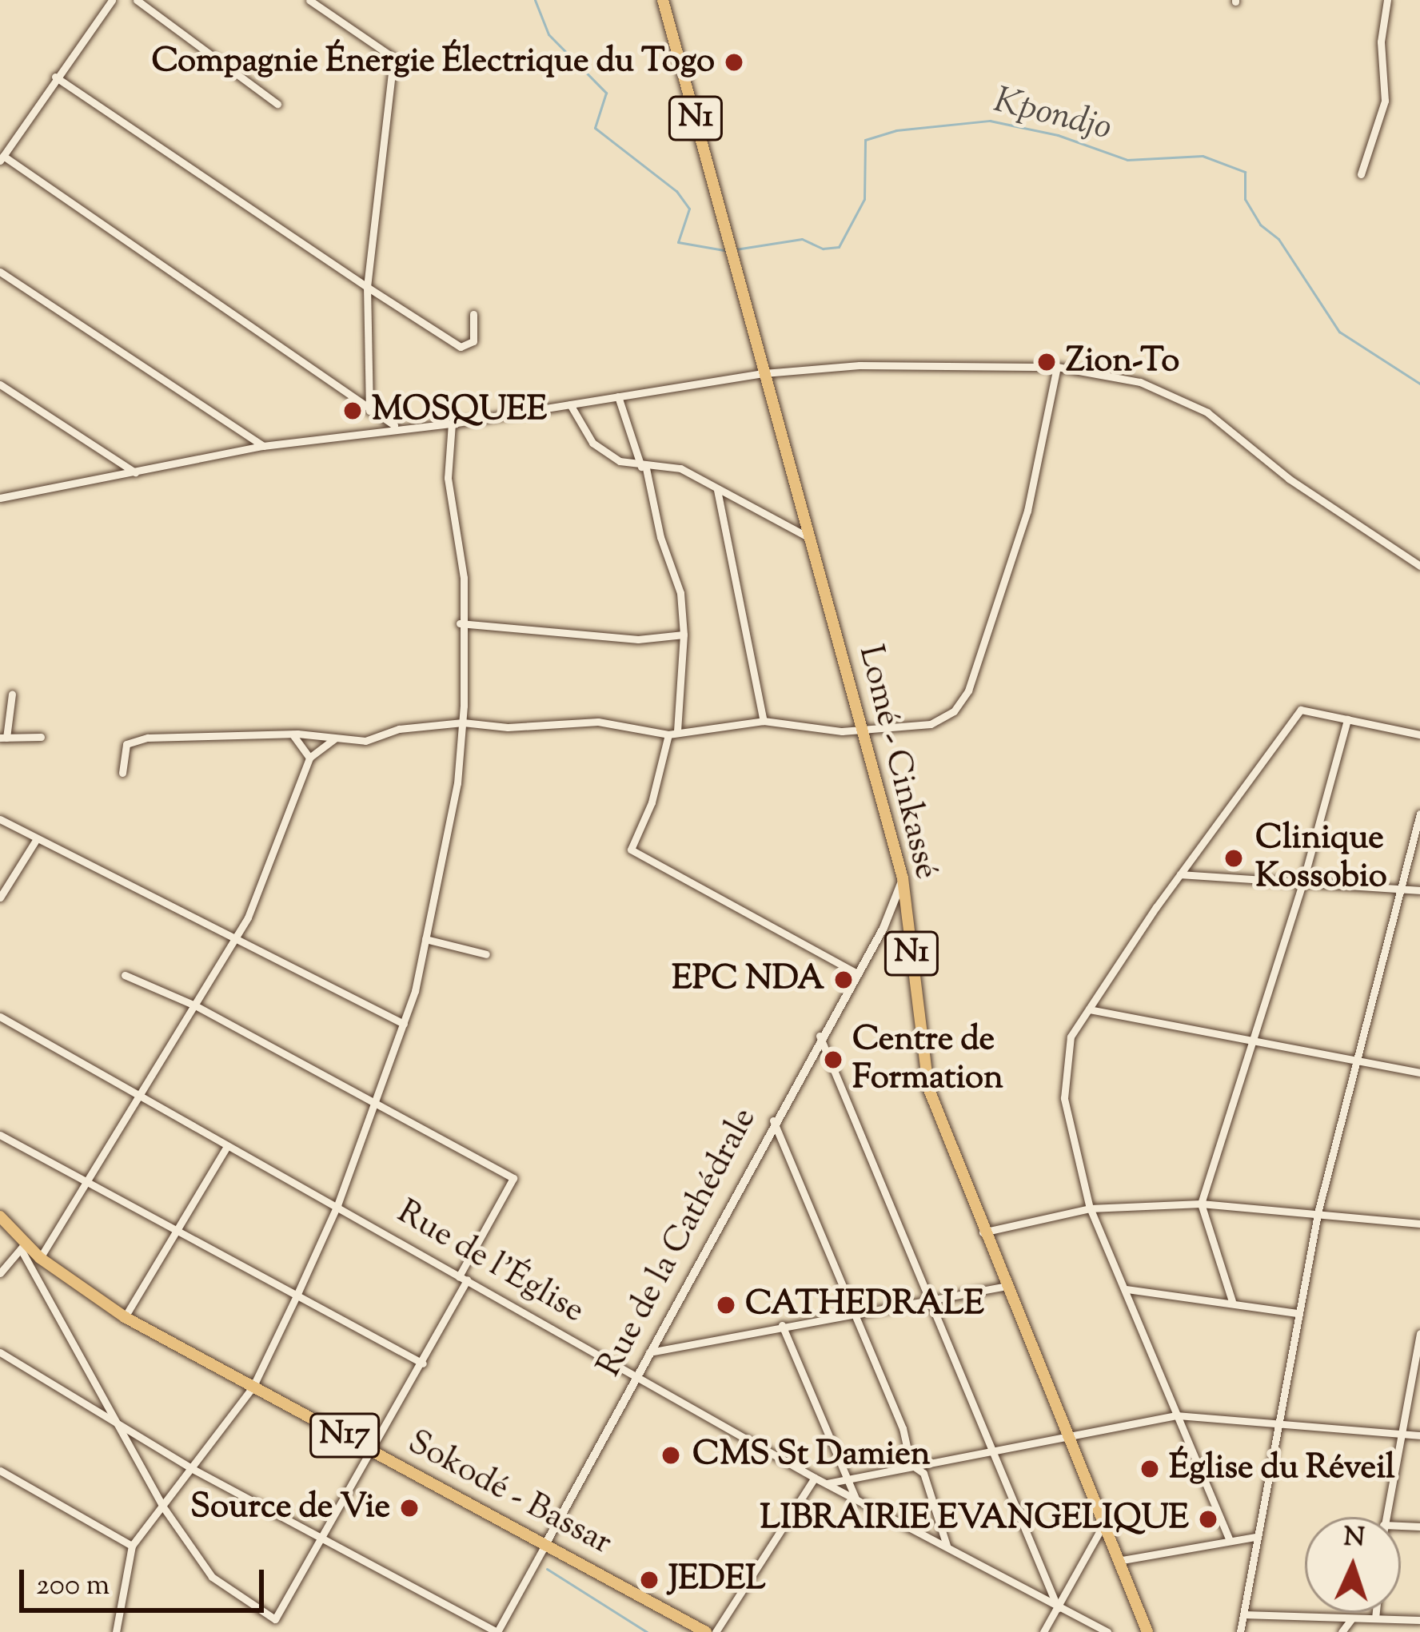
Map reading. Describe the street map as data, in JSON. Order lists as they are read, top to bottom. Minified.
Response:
{"streets":{"main road":["N1","Lomé - Cinkassé","N17","Sokodé - Bassar"],"street":["Rue de la Cathédrale","Rue de l'Église"]},"crossings":[["Lomé - Cinkassé","Rue de la Cathédrale"],["Rue de la Cathédrale","Rue de l'Église"],["Rue de la Cathédrale","Sokodé - Bassar"]],"water":["Kpondjo"],"places":["Compagnie Énergie Électrique du Togo","Zion-To","MOSQUEE","Clinique Kossobio","EPC NDA","Centre de Formation","CATHEDRALE","CMS St Damien","Église du Réveil","Source de Vie","LIBRAIRIE EVANGELIQUE","JEDEL"],"scale_bar":"200 m","north":"top"}
